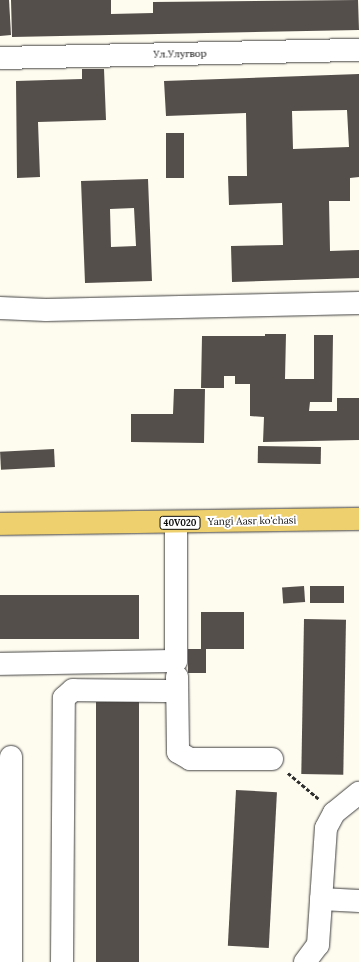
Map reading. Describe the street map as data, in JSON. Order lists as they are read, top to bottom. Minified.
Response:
{"streets":{"main road":["Yangi Aasr ko'chasi","40V020"],"street":["Ул.Улугвор"]}}
